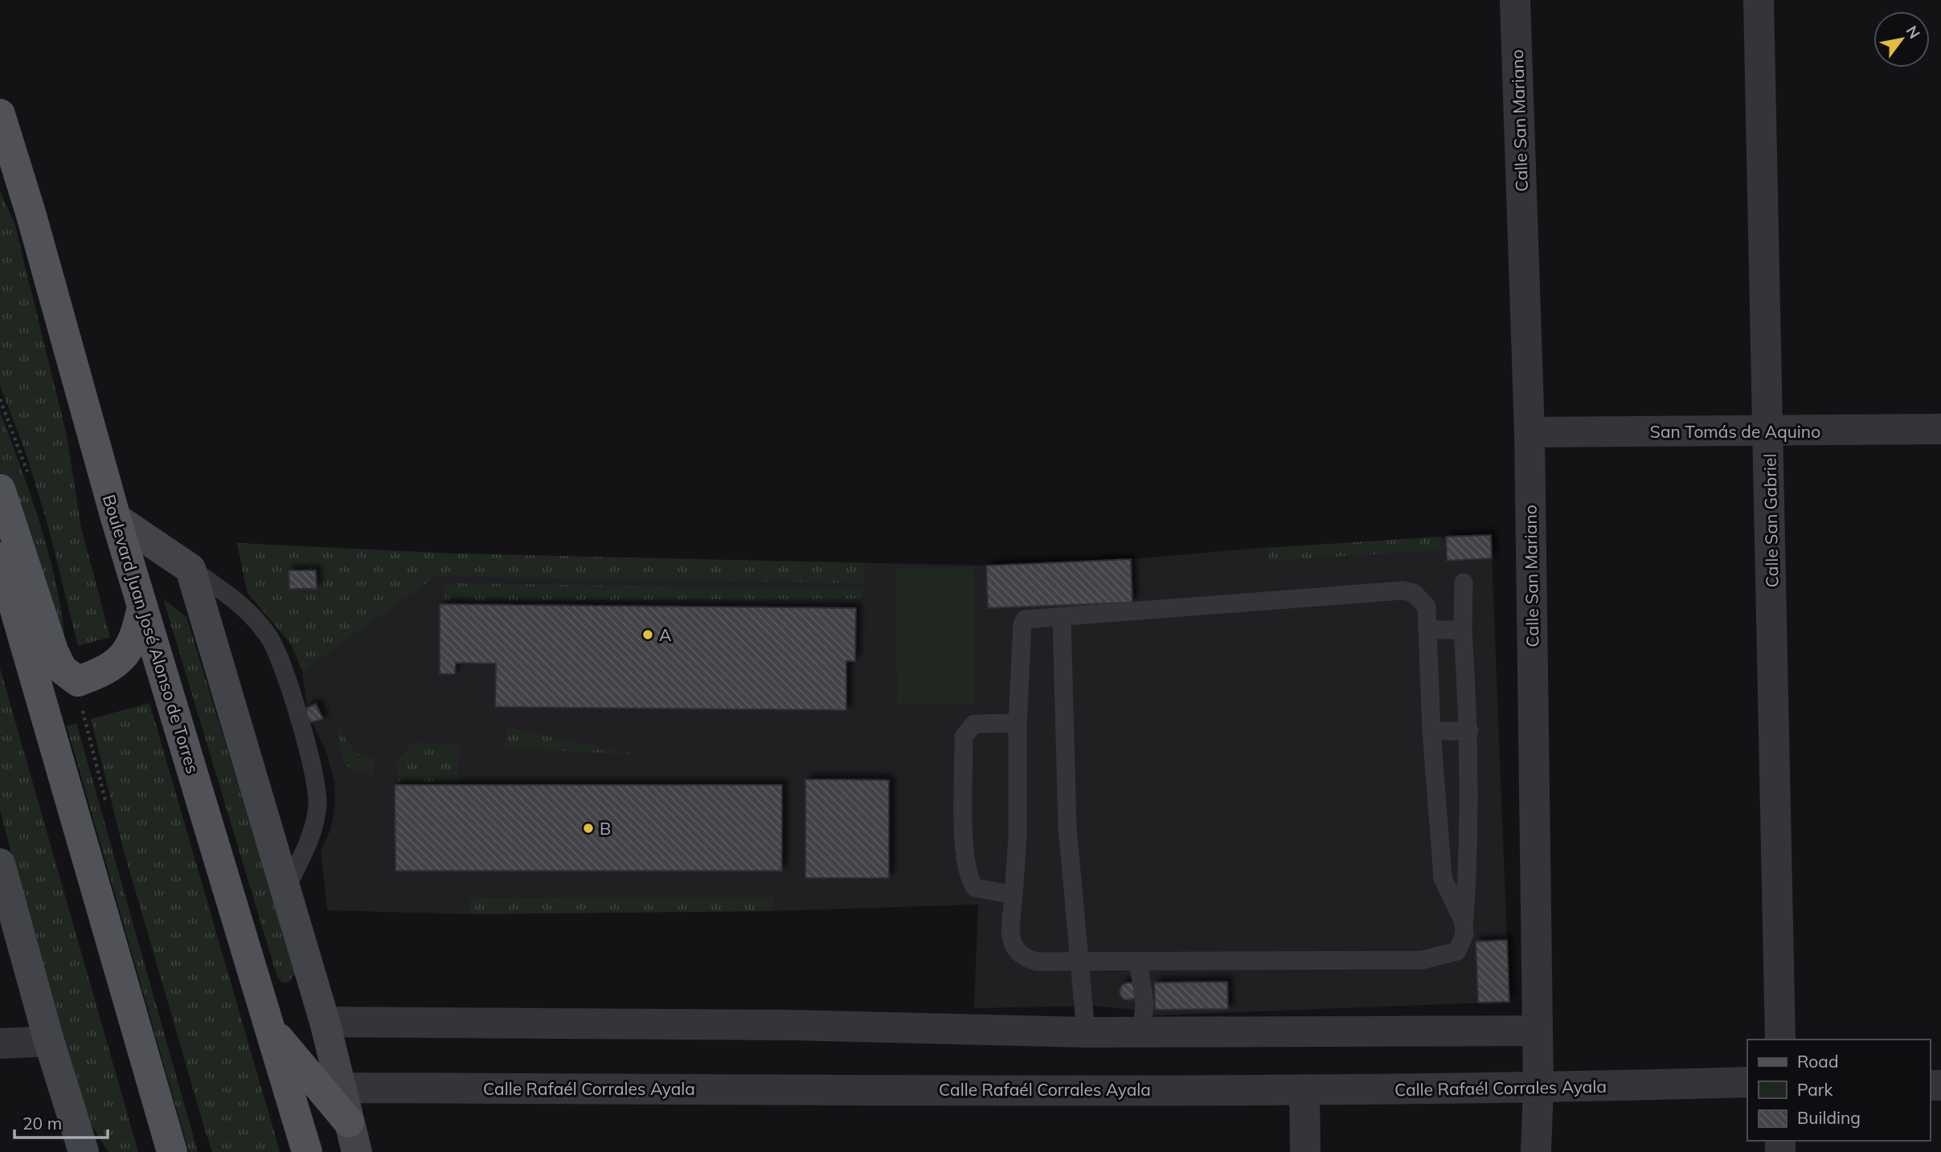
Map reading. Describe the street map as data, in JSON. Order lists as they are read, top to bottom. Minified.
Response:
{"streets":{"main road":["Boulevard Juan José Alonso de Torres"],"street":["Calle San Mariano","San Tomás de Aquino","Calle San Gabriel","Calle Rafaél Corrales Ayala"]},"crossings":[["Calle San Mariano","San Tomás de Aquino"],["Calle San Mariano","Calle Rafaél Corrales Ayala"],["San Tomás de Aquino","Calle San Gabriel"]],"places":["A","B"],"legend":["Road","Park","Building"],"scale_bar":"20 m","north":"top right"}
